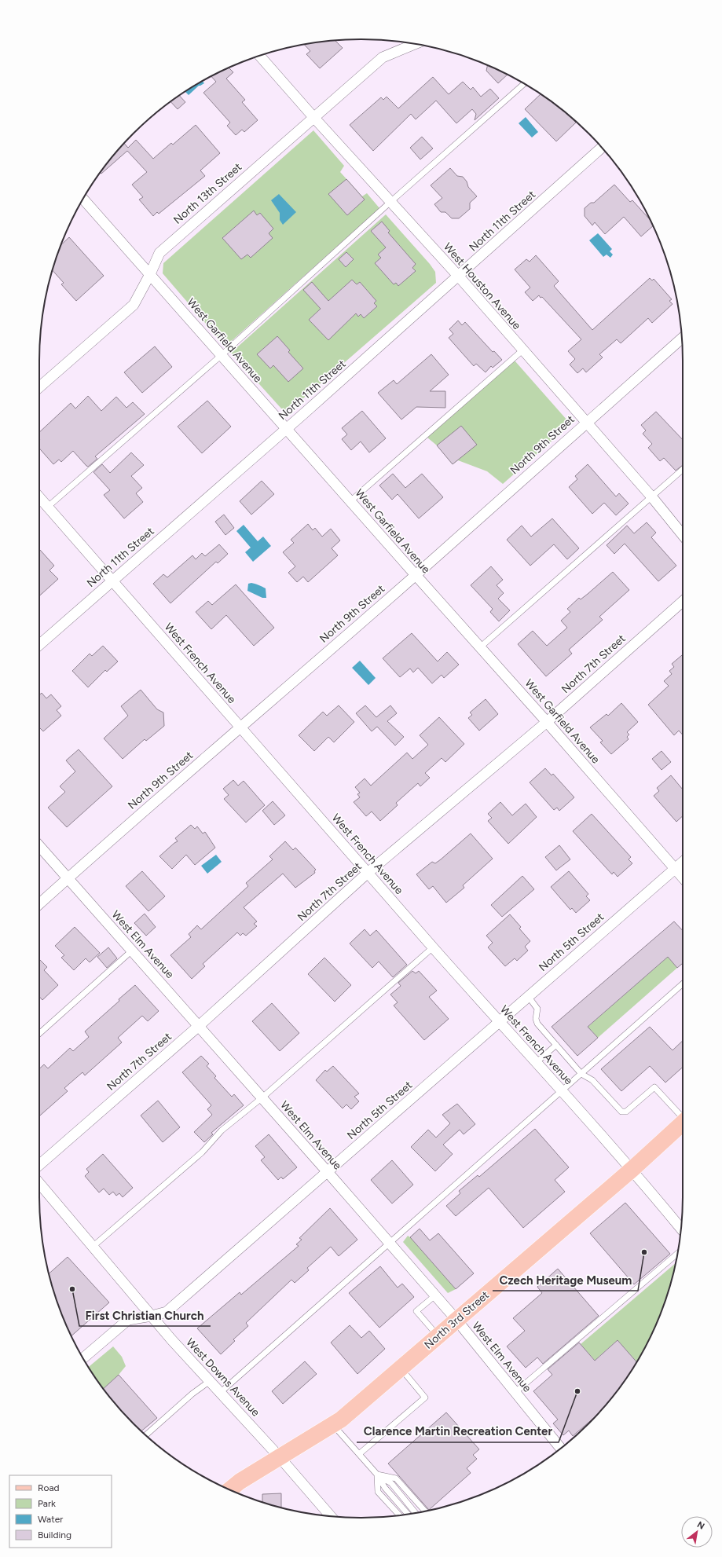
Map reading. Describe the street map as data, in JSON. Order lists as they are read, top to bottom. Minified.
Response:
{"streets":{"main road":["North 3rd Street"],"street":["North 13th Street","North 11th Street","West Houston Avenue","West Garfield Avenue","North 9th Street","West French Avenue","North 7th Street","North 5th Street","West Elm Avenue","West Downs Avenue"]},"crossings":[["North 13th Street","West Houston Avenue"],["North 13th Street","West Garfield Avenue"],["North 11th Street","West Houston Avenue"],["North 11th Street","West Garfield Avenue"],["North 11th Street","West French Avenue"],["West Houston Avenue","North 9th Street"],["West Garfield Avenue","North 9th Street"],["West Garfield Avenue","North 7th Street"],["West Garfield Avenue","North 5th Street"],["North 9th Street","West French Avenue"],["North 9th Street","West Elm Avenue"],["West French Avenue","North 7th Street"],["West French Avenue","North 5th Street"],["West French Avenue","North 3rd Street"],["North 7th Street","West Elm Avenue"],["North 5th Street","West Elm Avenue"],["North 5th Street","West Downs Avenue"],["West Elm Avenue","North 3rd Street"],["North 3rd Street","West Downs Avenue"]],"places":["Czech Heritage Museum","First Christian Church","Clarence Martin Recreation Center"],"legend":["Road","Park","Water","Building"],"north":"top right"}
